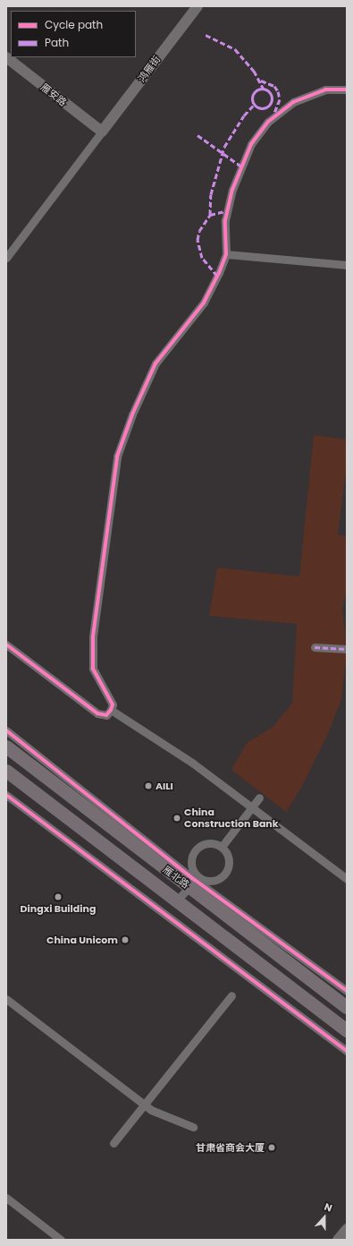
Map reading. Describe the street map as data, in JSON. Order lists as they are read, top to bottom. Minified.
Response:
{"streets":{"main road":["雁北路"],"street":["鸿雁街","雁安路"]},"crossings":[["鸿雁街","雁安路"]],"places":["AILI","China Construction Bank","Dingxi Building","China Unicom","甘肃省商会大厦"],"legend":["Cycle path","Path"],"north":"top"}
